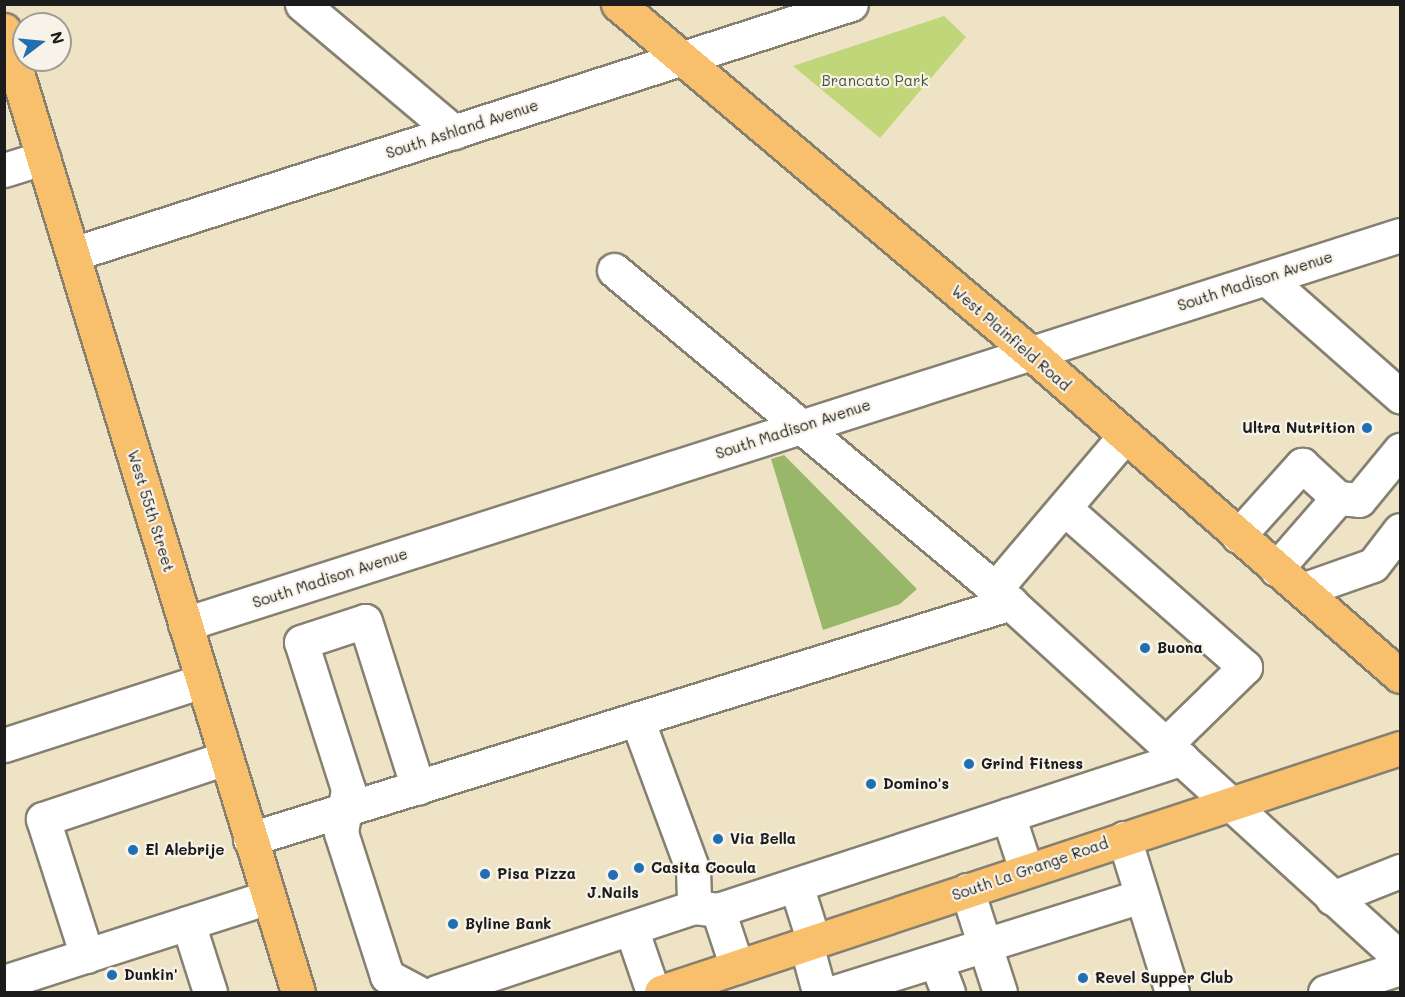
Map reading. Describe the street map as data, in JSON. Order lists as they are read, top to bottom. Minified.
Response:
{"streets":{"main road":["West Plainfield Road","West 55th Street","South La Grange Road"],"street":["South Ashland Avenue","South Madison Avenue"]},"crossings":[["South Ashland Avenue","West Plainfield Road"],["South Ashland Avenue","West 55th Street"],["South Madison Avenue","West Plainfield Road"],["South Madison Avenue","West 55th Street"]],"parks":["Brancato Park"],"places":["Ultra Nutrition","Buona","Grind Fitness","Domino's","Via Bella","El Alebrije","Casita Cocula","Pisa Pizza","J.Nails","Byline Bank","Dunkin'","Revel Supper Club"],"north":"right"}
